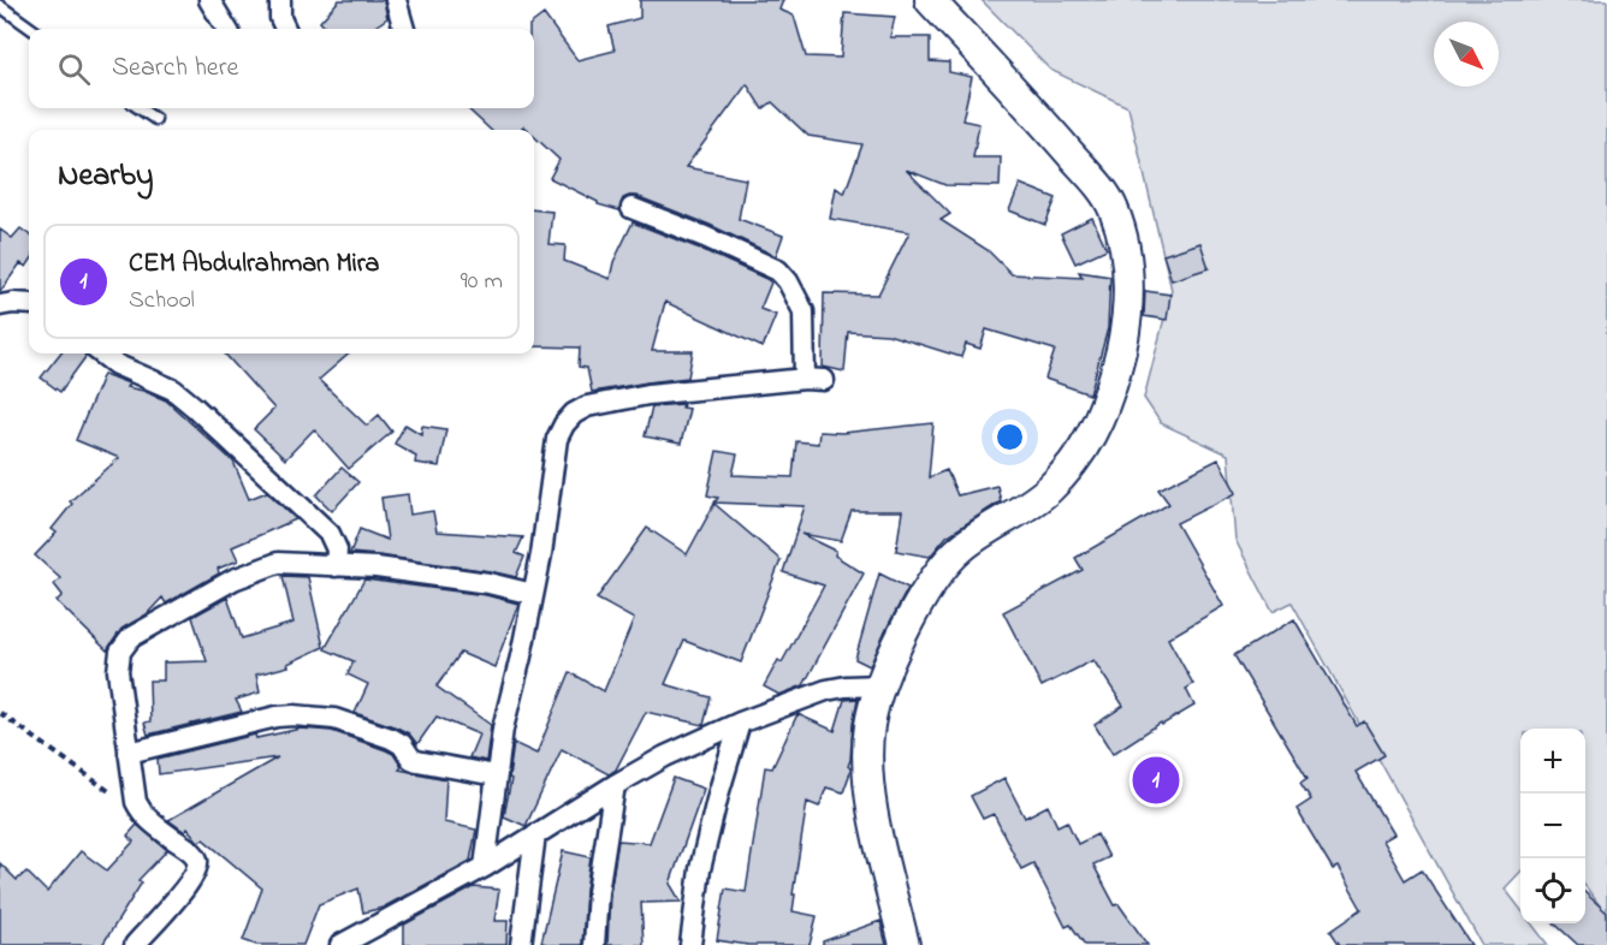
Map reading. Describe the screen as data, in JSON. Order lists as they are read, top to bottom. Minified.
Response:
{"north":"bottom right","page":{"search":"Search here","heading":"Nearby","list":[{"mark":"1","name":"CEM Abdulrahman Mira","note":"School","value":"90 m"}],"map_buttons":["+","−"],"pins":"1"}}
